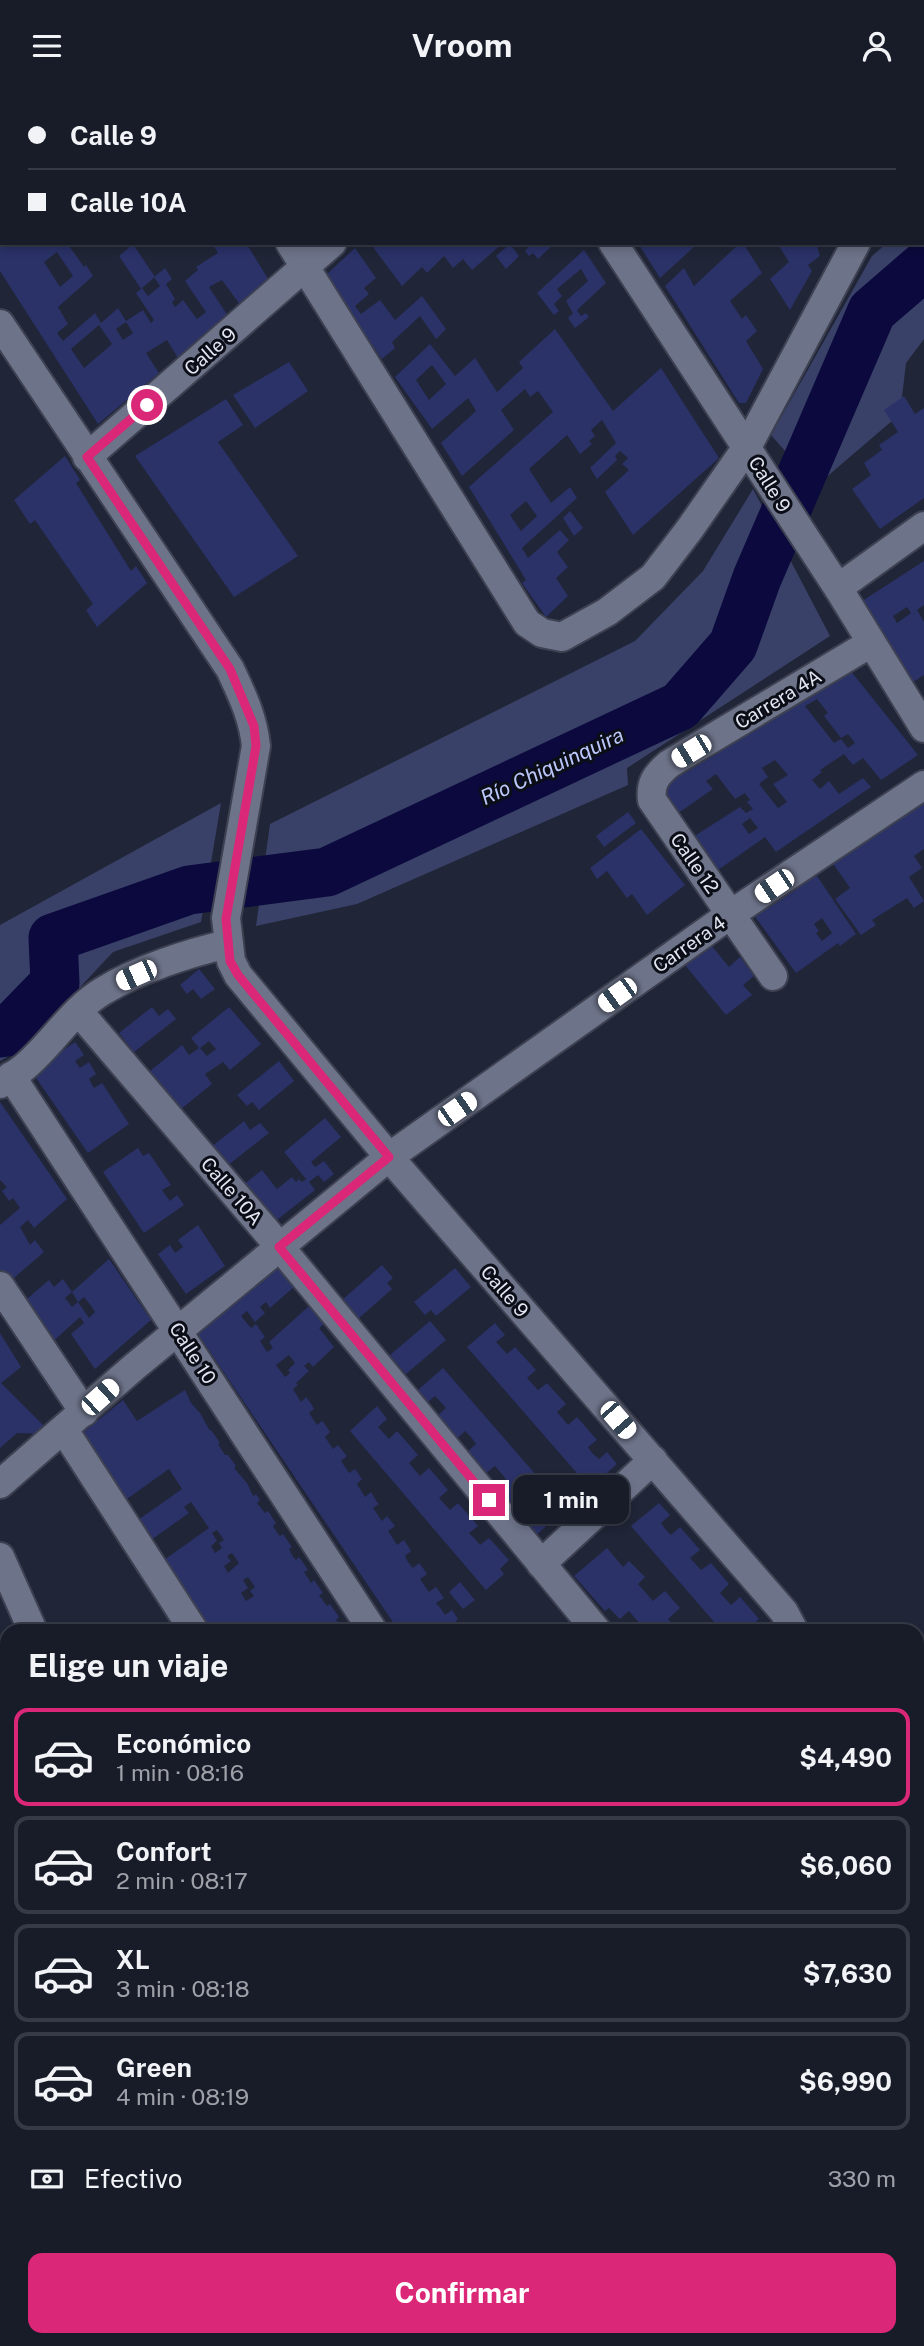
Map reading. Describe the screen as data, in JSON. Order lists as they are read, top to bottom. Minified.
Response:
{"streets":{"street":["Calle 9","Carrera 4A","Calle 12","Carrera 4","Calle 10A","Calle 10"]},"crossings":[["Calle 9","Carrera 4A"],["Calle 9","Carrera 4"],["Carrera 4A","Calle 12"],["Calle 12","Carrera 4"],["Carrera 4","Calle 10A"],["Carrera 4","Calle 10"]],"water":["Río Chiquinquira"],"page":{"header":"Vroom","banner":["Calle 9","Calle 10A"],"bubble":"1 min","heading":"Elige un viaje","list":[{"name":"Económico","note":"1 min · 08:16","value":"$4,490"},{"name":"Confort","note":"2 min · 08:17","value":"$6,060"},{"name":"XL","note":"3 min · 08:18","value":"$7,630"},{"name":"Green","note":"4 min · 08:19","value":"$6,990"}],"pay":["Efectivo","330 m"],"buttons":"Confirmar"}}
